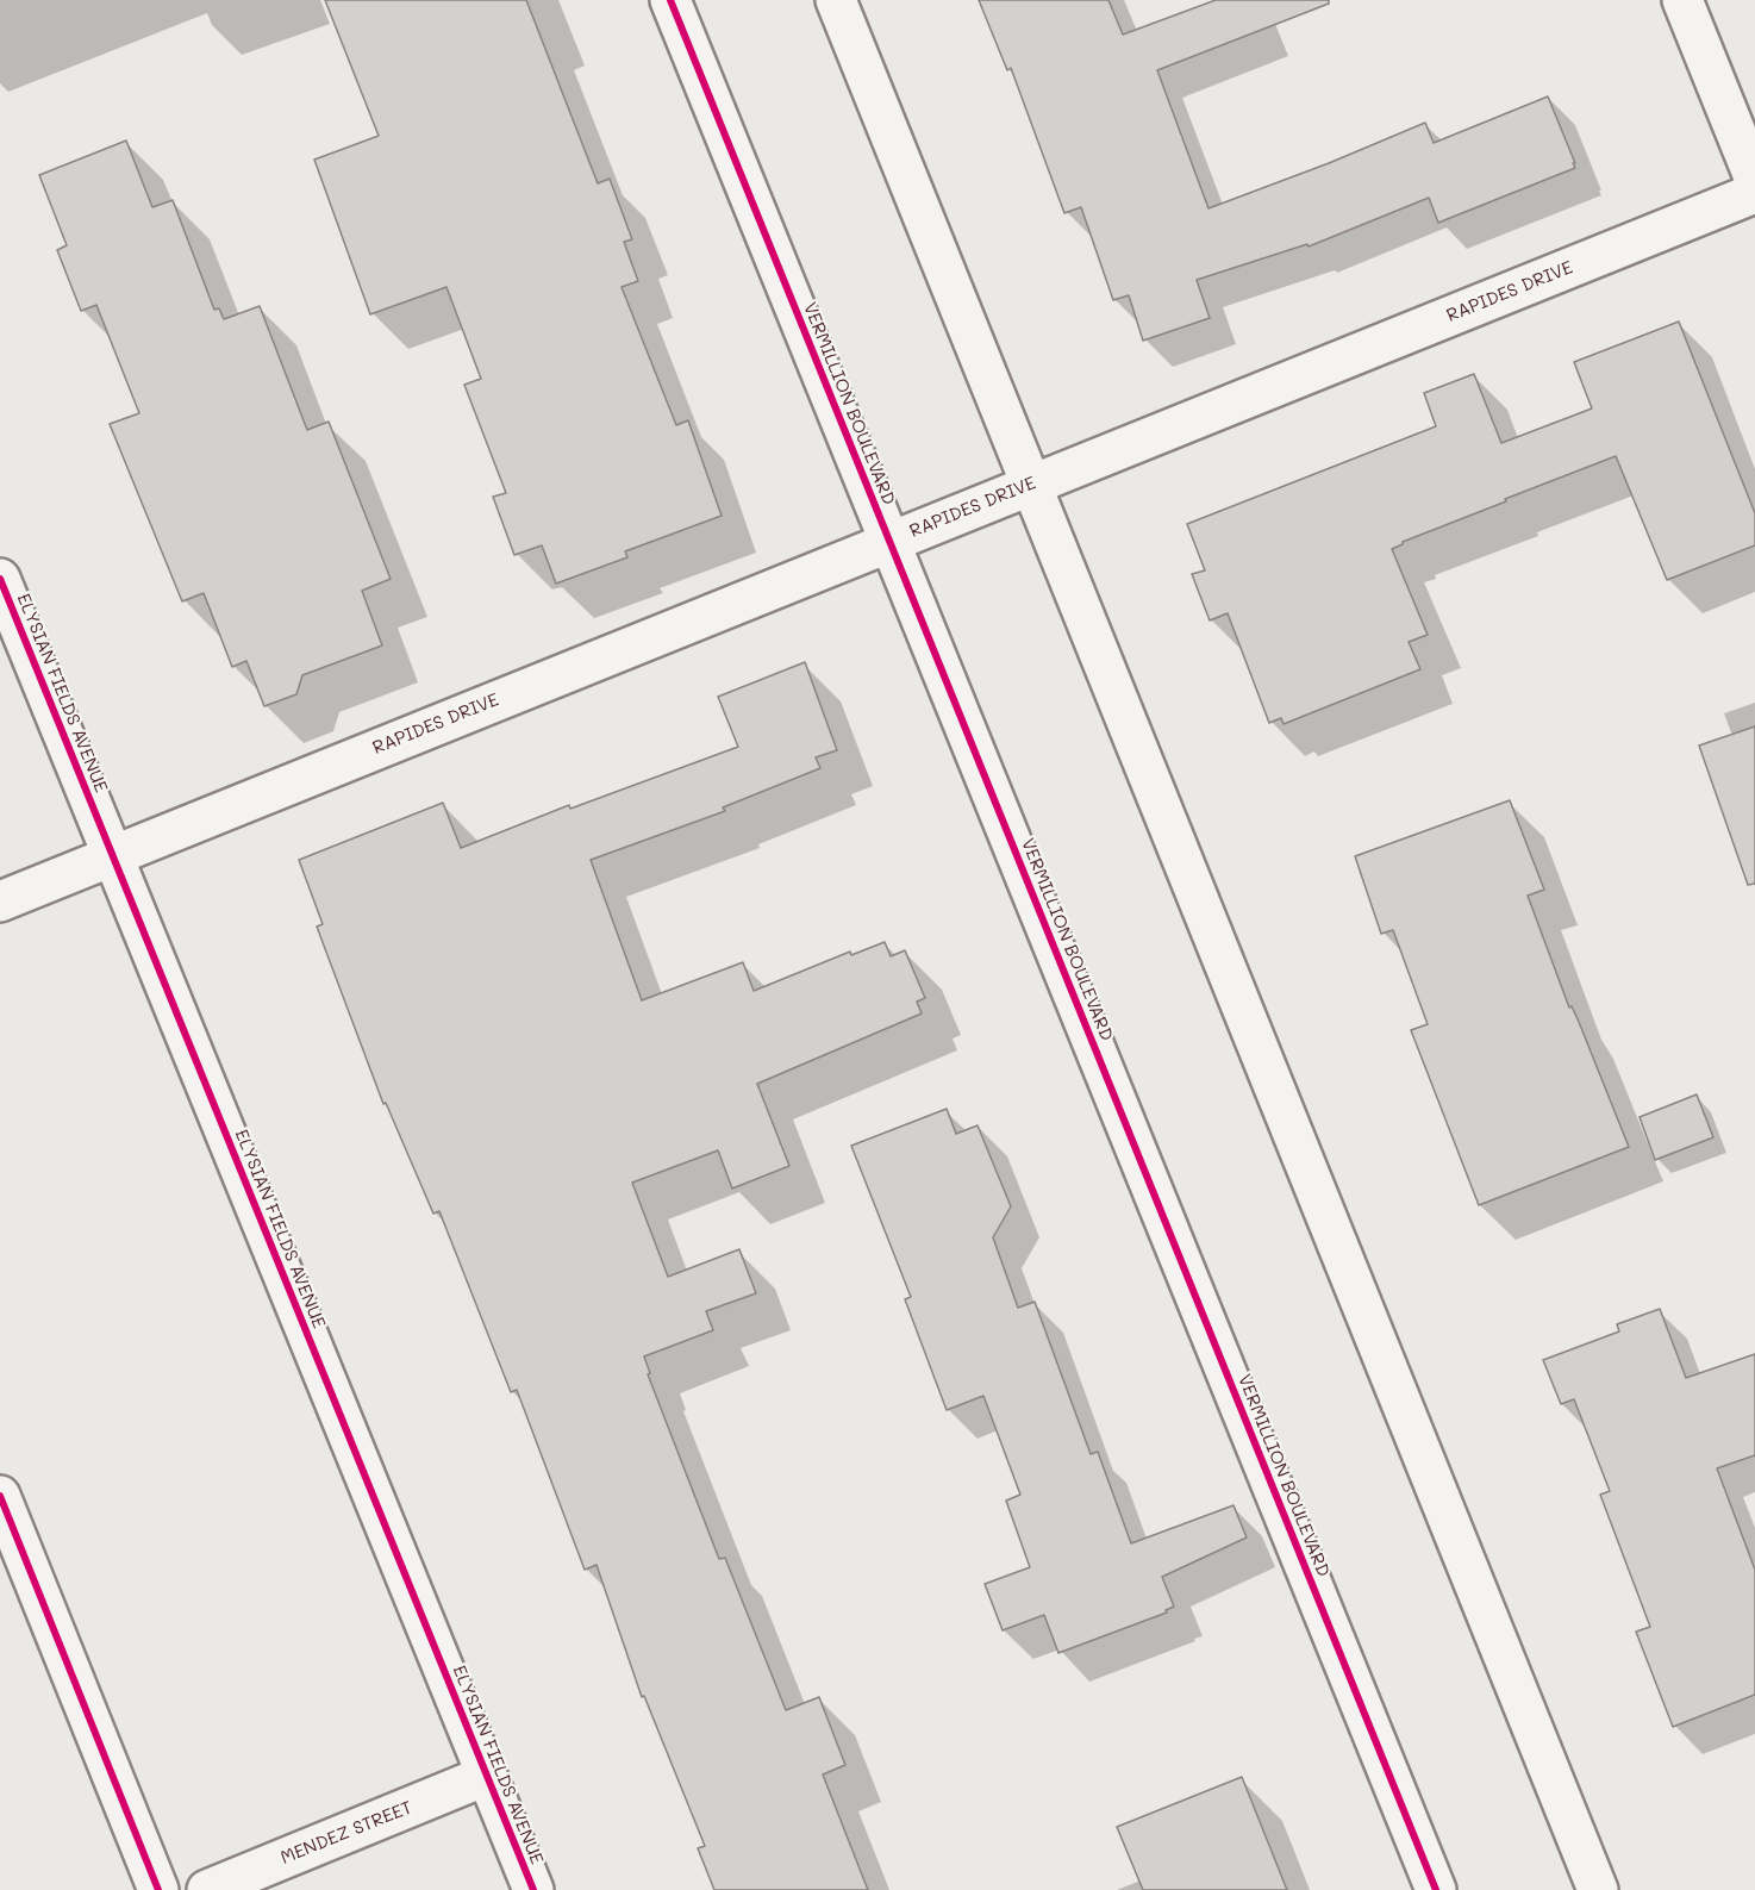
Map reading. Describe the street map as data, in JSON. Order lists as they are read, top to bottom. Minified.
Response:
{"streets":{"street":["RAPIDES DRIVE","VERMILLION BOULEVARD","ELYSIAN FIELDS AVENUE","MENDEZ STREET"]},"crossings":[["RAPIDES DRIVE","VERMILLION BOULEVARD"],["RAPIDES DRIVE","ELYSIAN FIELDS AVENUE"],["ELYSIAN FIELDS AVENUE","MENDEZ STREET"]]}
